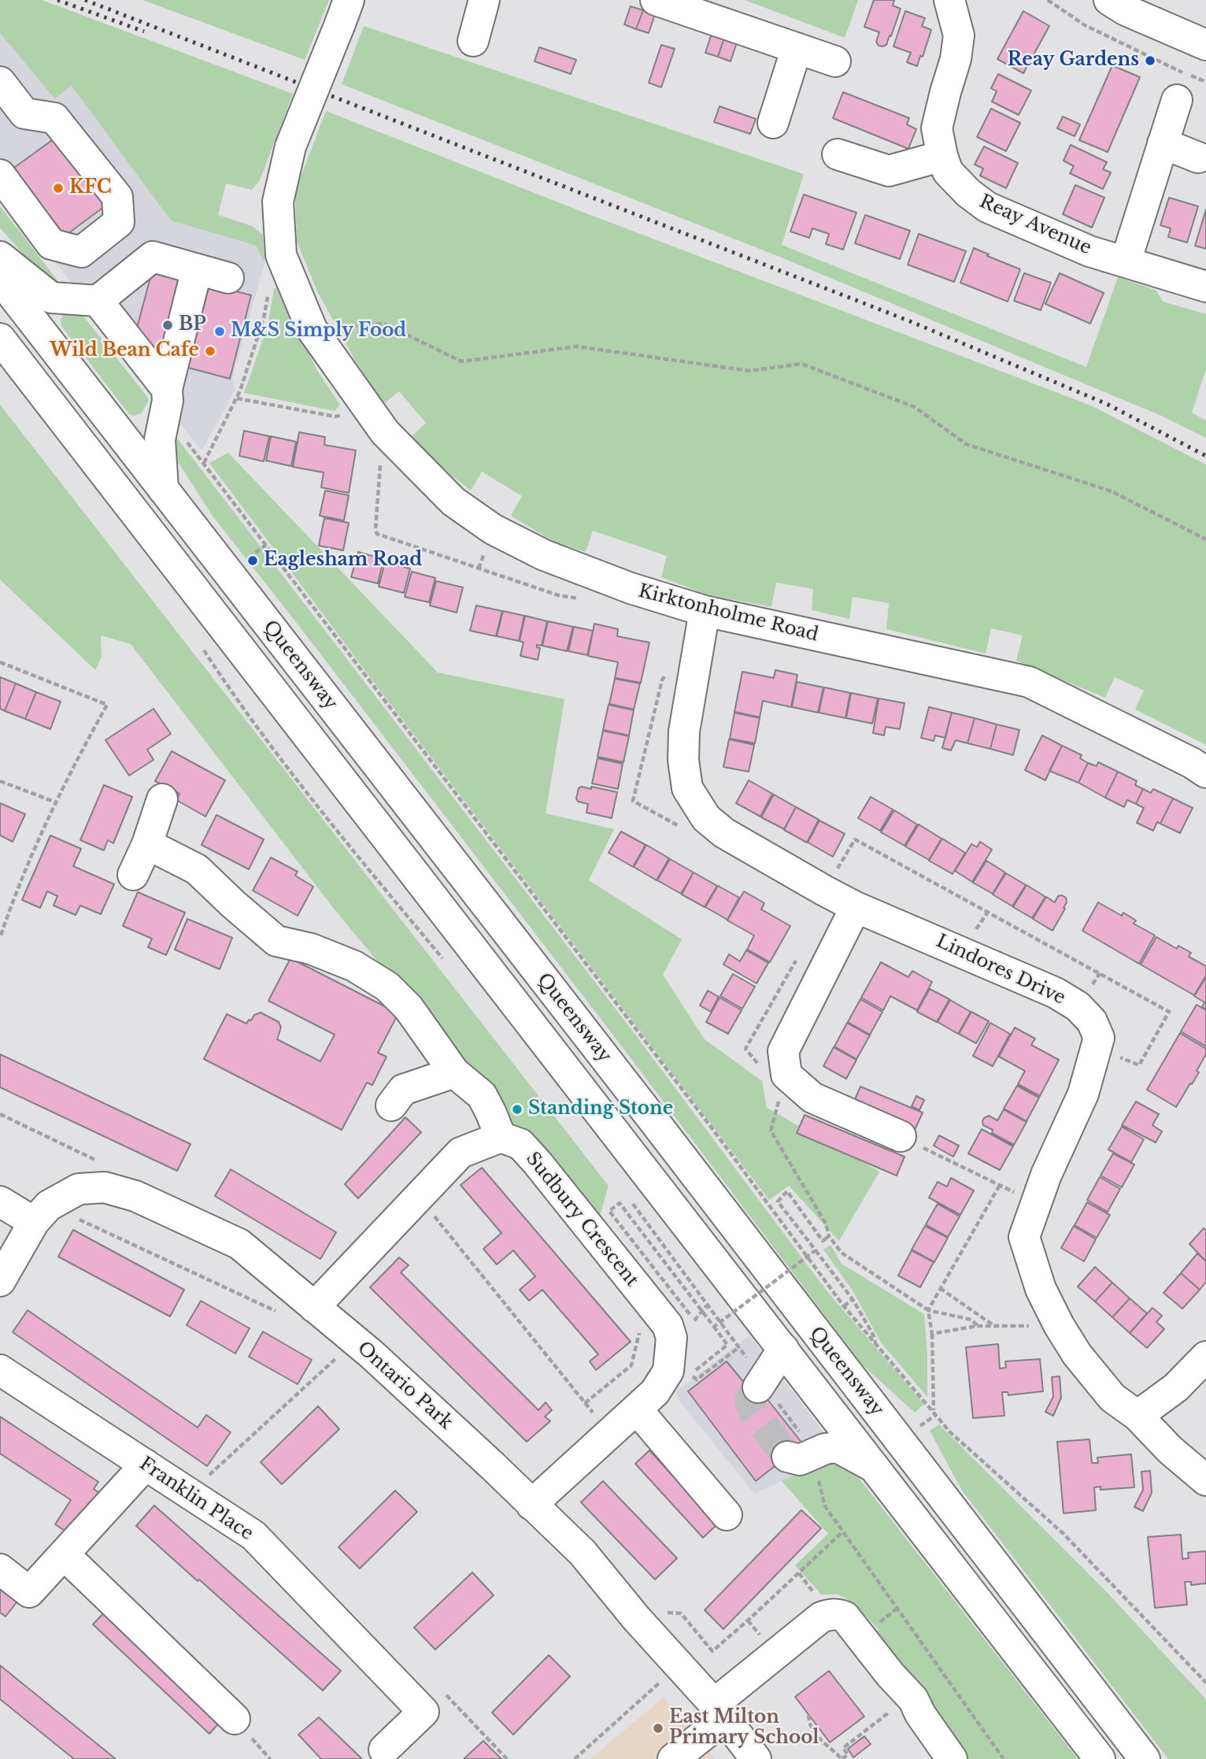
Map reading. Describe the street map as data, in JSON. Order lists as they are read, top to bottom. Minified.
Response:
{"streets":{"main road":["Reay Avenue","Kirktonholme Road","Queensway","Lindores Drive","Sudbury Crescent","Ontario Park","Franklin Place"]},"crossings":[["Kirktonholme Road","Lindores Drive"],["Sudbury Crescent","Ontario Park"]],"places":["Reay Gardens","KFC","BP","M&S Simply Food","Wild Bean Cafe","Eaglesham Road","Standing Stone","East Milton Primary School"]}
